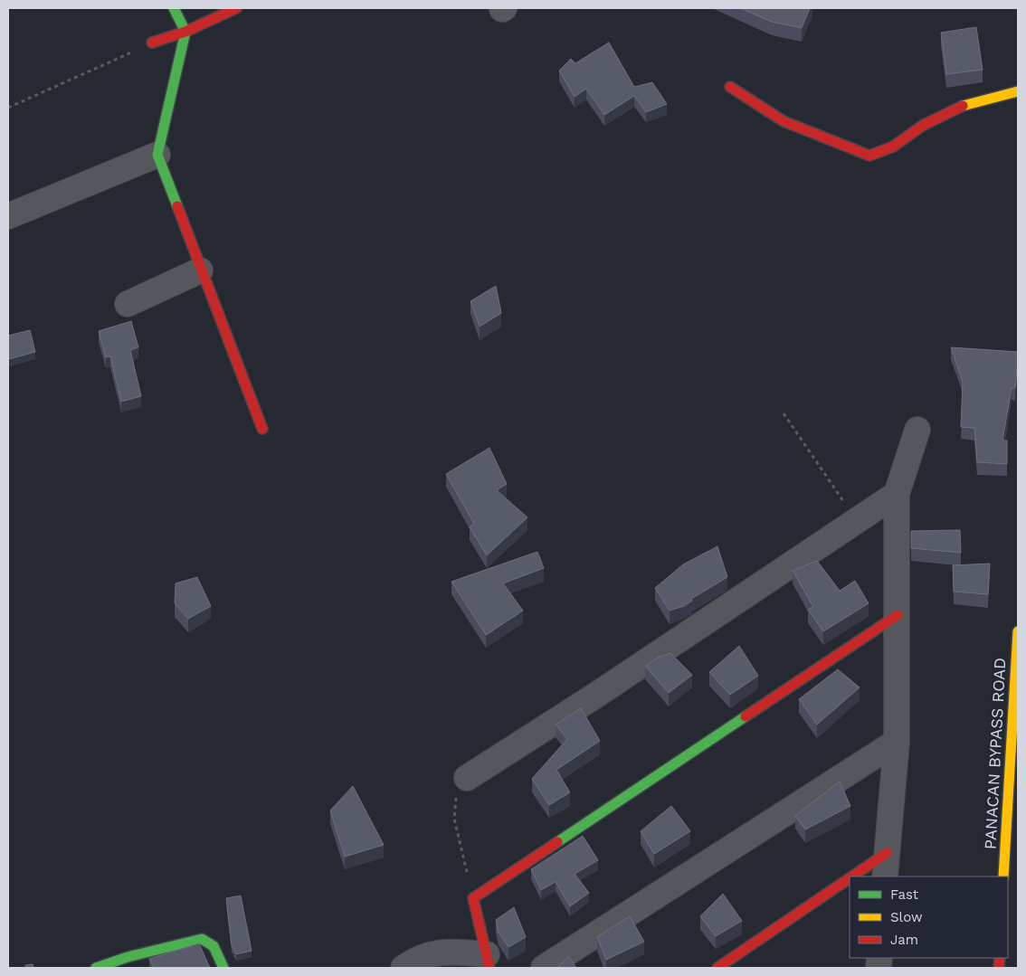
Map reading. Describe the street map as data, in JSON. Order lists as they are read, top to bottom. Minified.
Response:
{"streets":{"street":["PANACAN BYPASS ROAD"]},"legend":["Fast","Slow","Jam"]}
